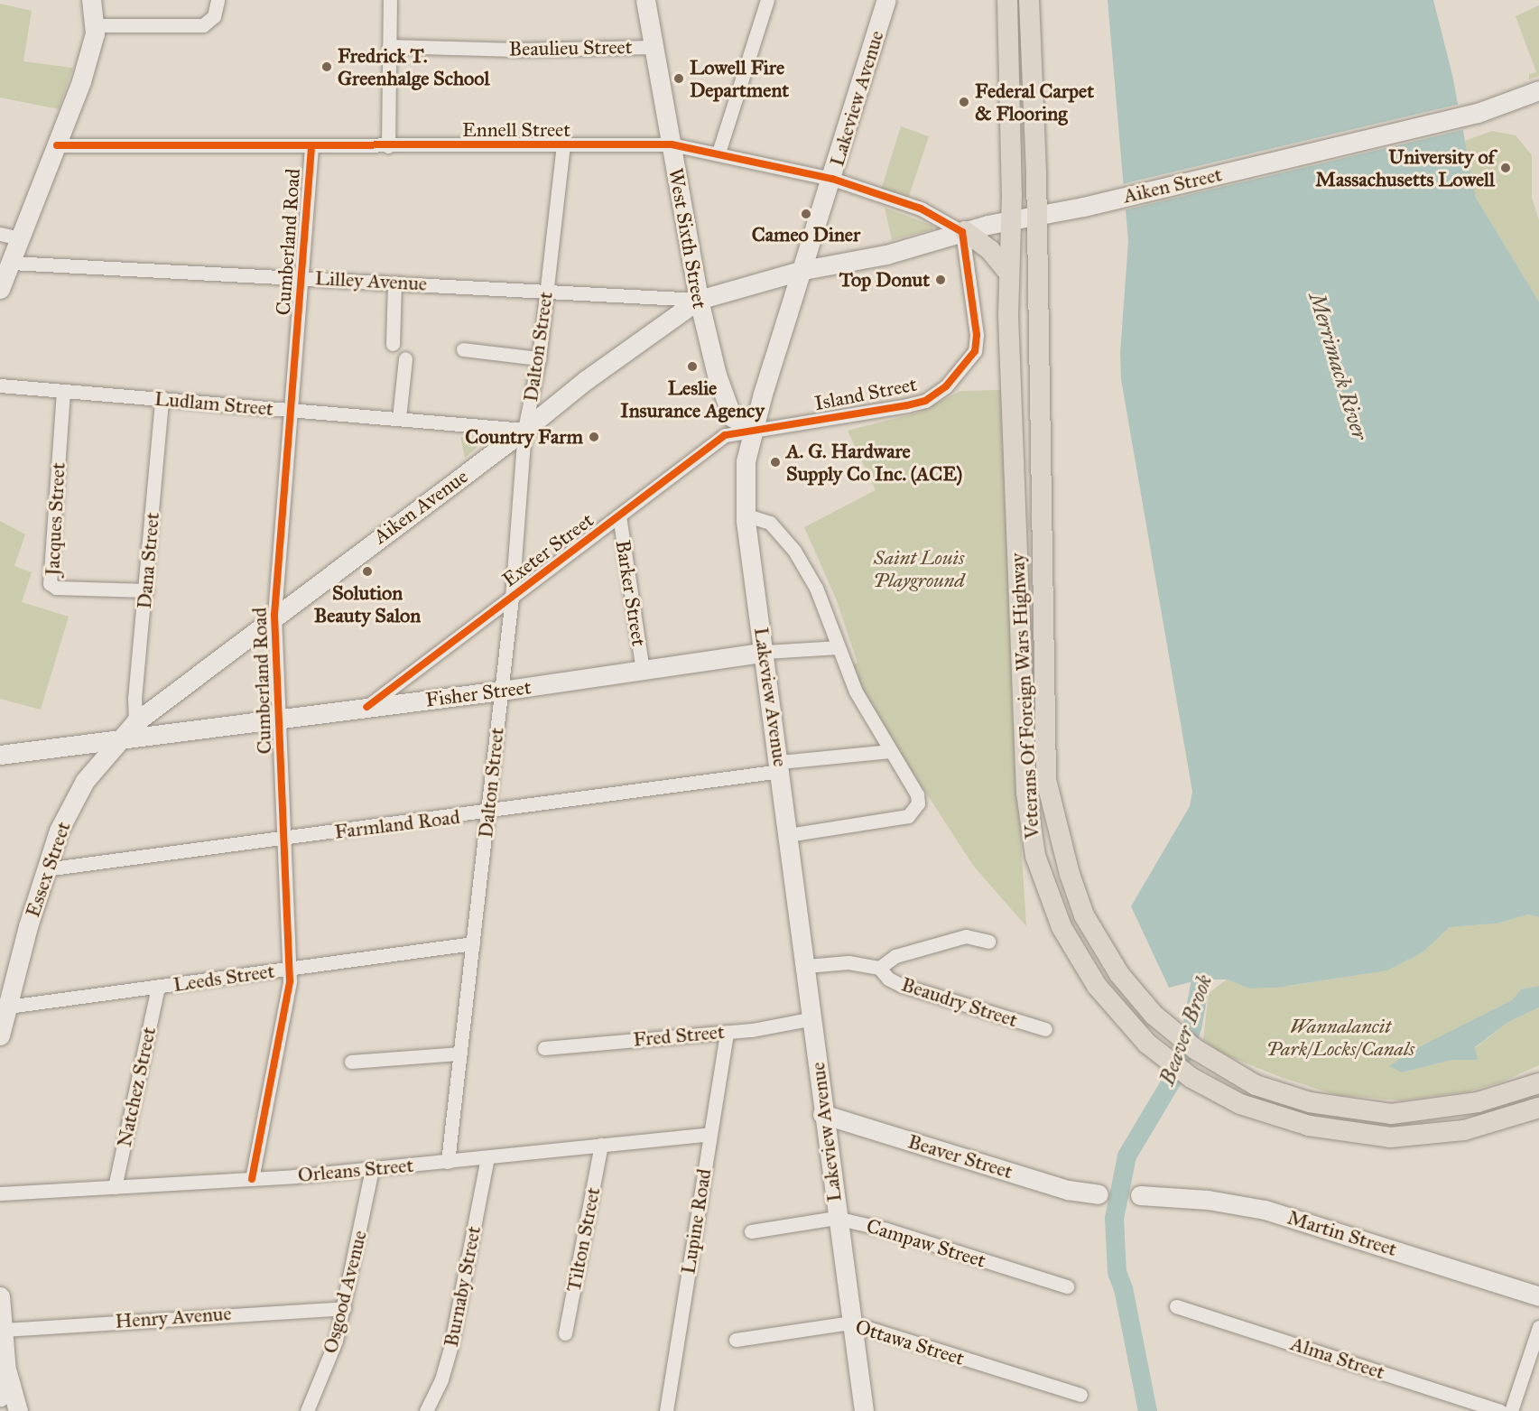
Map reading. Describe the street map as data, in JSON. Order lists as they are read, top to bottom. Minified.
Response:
{"streets":{"main road":["Veterans Of Foreign Wars Highway"],"street":["Beaulieu Street","Lakeview Avenue","Ennell Street","Aiken Street","West Sixth Street","Cumberland Road","Lilley Avenue","Dalton Street","Island Street","Ludlam Street","Aiken Avenue","Jacques Street","Exeter Street","Dana Street","Barker Street","Fisher Street","Farmland Road","Essex Street","Leeds Street","Beaudry Street","Fred Street","Natchez Street","Beaver Street","Orleans Street","Lupine Road","Martin Street","Tilton Street","Campaw Street","Burnaby Street","Osgood Avenue","Henry Avenue","Ottawa Street","Alma Street"]},"crossings":[["Beaulieu Street","West Sixth Street"],["Lakeview Avenue","Ennell Street"],["Lakeview Avenue","Aiken Street"],["Lakeview Avenue","West Sixth Street"],["Lakeview Avenue","Island Street"],["Lakeview Avenue","Aiken Avenue"],["Lakeview Avenue","Exeter Street"],["Lakeview Avenue","Fisher Street"],["Lakeview Avenue","Farmland Road"],["Lakeview Avenue","Fred Street"],["Lakeview Avenue","Beaver Street"],["Lakeview Avenue","Campaw Street"],["Lakeview Avenue","Ottawa Street"],["Ennell Street","Aiken Street"],["Ennell Street","West Sixth Street"],["Ennell Street","Cumberland Road"],["Ennell Street","Dalton Street"],["Ennell Street","Island Street"],["Aiken Street","Island Street"],["Aiken Street","Aiken Avenue"],["Aiken Street","Veterans Of Foreign Wars Highway"],["West Sixth Street","Lilley Avenue"],["West Sixth Street","Island Street"],["West Sixth Street","Aiken Avenue"],["West Sixth Street","Exeter Street"],["Cumberland Road","Lilley Avenue"],["Cumberland Road","Ludlam Street"],["Cumberland Road","Aiken Avenue"],["Cumberland Road","Fisher Street"],["Cumberland Road","Farmland Road"],["Cumberland Road","Leeds Street"],["Cumberland Road","Orleans Street"],["Lilley Avenue","Dalton Street"],["Lilley Avenue","Aiken Avenue"],["Dalton Street","Ludlam Street"],["Dalton Street","Aiken Avenue"],["Dalton Street","Exeter Street"],["Dalton Street","Fisher Street"],["Dalton Street","Farmland Road"],["Dalton Street","Leeds Street"],["Dalton Street","Orleans Street"],["Island Street","Exeter Street"],["Ludlam Street","Aiken Avenue"],["Ludlam Street","Jacques Street"],["Ludlam Street","Dana Street"],["Aiken Avenue","Dana Street"],["Aiken Avenue","Essex Street"],["Jacques Street","Dana Street"],["Exeter Street","Barker Street"],["Exeter Street","Fisher Street"],["Dana Street","Essex Street"],["Barker Street","Fisher Street"],["Fisher Street","Essex Street"],["Farmland Road","Essex Street"],["Essex Street","Leeds Street"],["Leeds Street","Natchez Street"],["Fred Street","Lupine Road"],["Natchez Street","Orleans Street"],["Orleans Street","Lupine Road"],["Orleans Street","Tilton Street"],["Orleans Street","Burnaby Street"],["Orleans Street","Osgood Avenue"],["Osgood Avenue","Henry Avenue"]],"water":["Merrimack River","Beaver Brook"],"parks":["Saint Louis Playground","Wannalancit Park/Locks/Canals"],"places":["Fredrick T. Greenhalge School","Lowell Fire Department","Federal Carpet & Flooring","University of Massachusetts Lowell","Cameo Diner","Top Donut","Leslie Insurance Agency","Country Farm","A. G. Hardware Supply Co Inc. (ACE)","Solution Beauty Salon"]}
